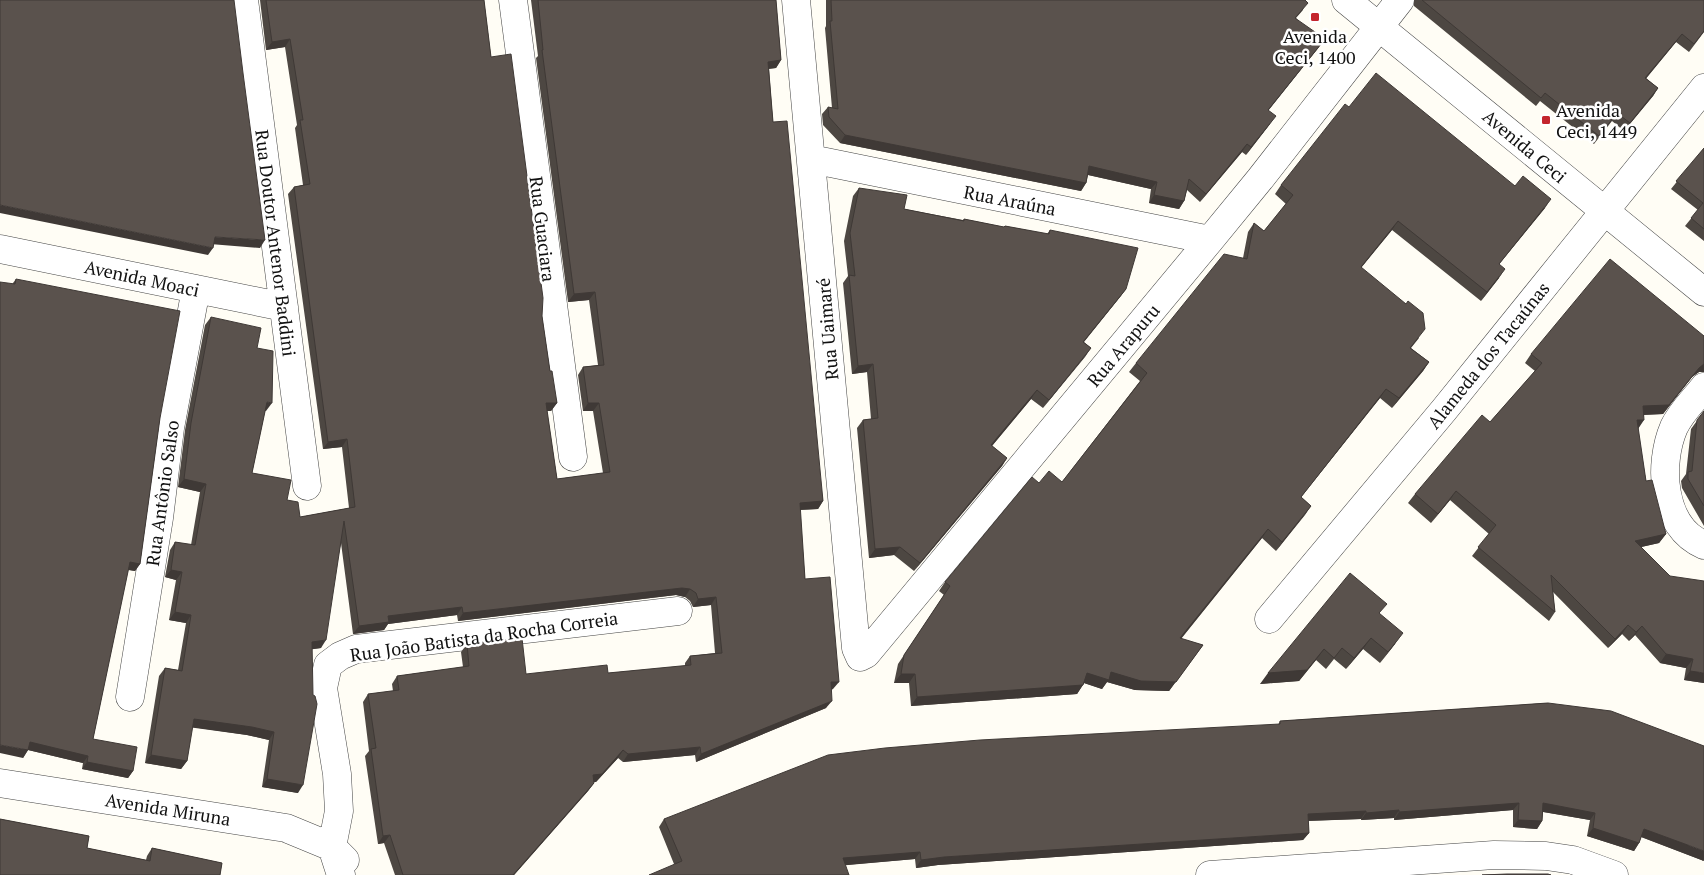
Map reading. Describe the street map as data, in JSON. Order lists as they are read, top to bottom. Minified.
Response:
{"streets":{"street":["Avenida Ceci","Rua Araúna","Rua Guaciara","Rua Doutor Antenor Baddini","Avenida Moaci","Rua Uaimaré","Rua Arapuru","Alameda dos Tacaúnas","Rua Antônio Salso","Rua João Batista da Rocha Correia","Avenida Miruna"]},"crossings":[["Avenida Ceci","Rua Arapuru"],["Avenida Ceci","Alameda dos Tacaúnas"],["Rua Araúna","Rua Uaimaré"],["Rua Araúna","Rua Arapuru"],["Rua Doutor Antenor Baddini","Avenida Moaci"],["Avenida Moaci","Rua Antônio Salso"],["Rua Uaimaré","Rua Arapuru"],["Rua João Batista da Rocha Correia","Avenida Miruna"]],"places":{"transit":["Avenida Ceci, 1400","Avenida Ceci, 1449"]}}
